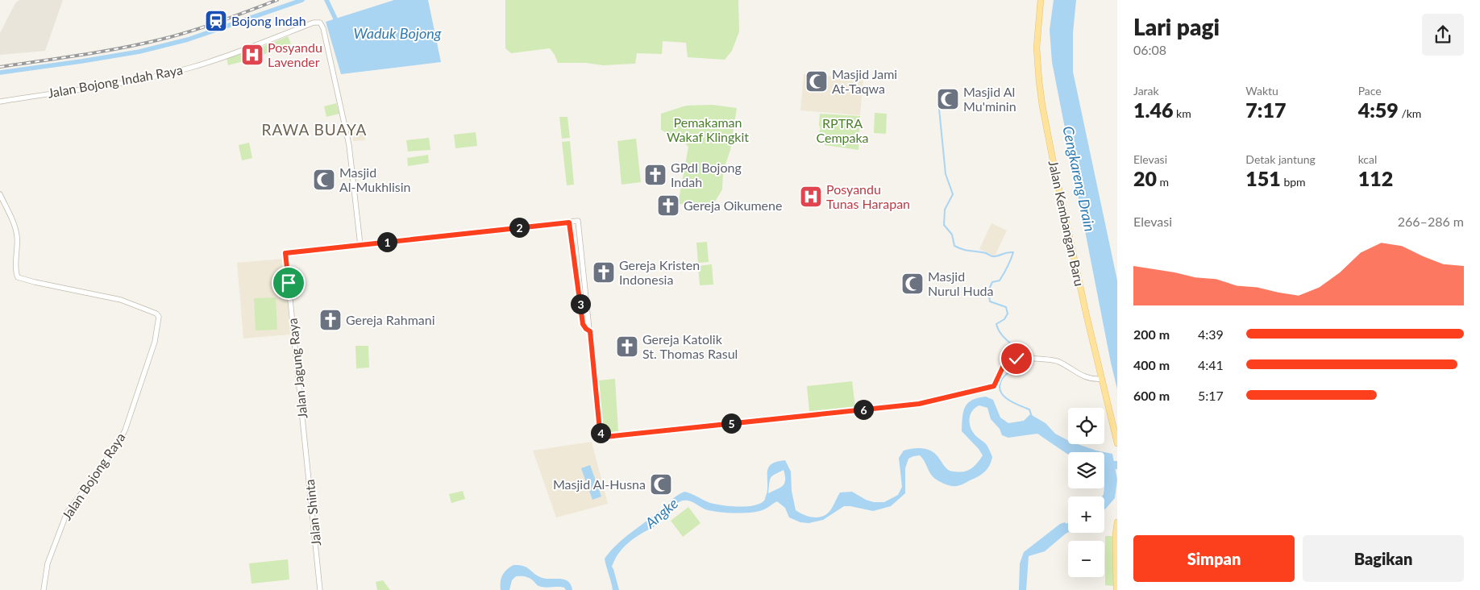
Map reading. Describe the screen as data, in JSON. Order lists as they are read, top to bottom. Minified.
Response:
{"streets":{"main road":["Jalan Kembangan Baru"],"street":["Jalan Bojong Indah Raya","Jalan Jagung Raya","Jalan Bojong Raya","Jalan Shinta"]},"crossings":[["Jalan Bojong Indah Raya","Jalan Jagung Raya"],["Jalan Jagung Raya","Jalan Shinta"]],"districts":["RAWA BUAYA"],"water":["Waduk Bojong","Cengkareng Drain","Angke"],"parks":["Pemakaman Wakaf Klingkit","RPTRA Cempaka"],"places":{"station":["Bojong Indah"],"hospital":["Posyandu Lavender","Posyandu Tunas Harapan"],"mosque":["Masjid Jami At-Taqwa","Masjid Al Mu'minin","Masjid Al-Mukhlisin","Masjid Nurul Huda","Masjid Al-Husna"],"church":["GPdI Bojong Indah","Gereja Oikumene","Gereja Kristen Indonesia","Gereja Rahmani","Gereja Katolik St. Thomas Rasul"]},"page":{"heading":["Lari pagi","06:08"],"stats":[["Jarak","1.46 km"],["Waktu","7:17"],["Pace","4:59 /km"],["Elevasi","20 m"],["Detak jantung","151 bpm"],["kcal","112"]],"chart":["Elevasi","266–286 m"],"pins":["2","1","3","6","5","4"],"list":[{"name":"200 m","note":"4:39"},{"name":"400 m","note":"4:41"},{"name":"600 m","note":"5:17"}],"map_buttons":["+","−"],"buttons":["Simpan","Bagikan"]}}
